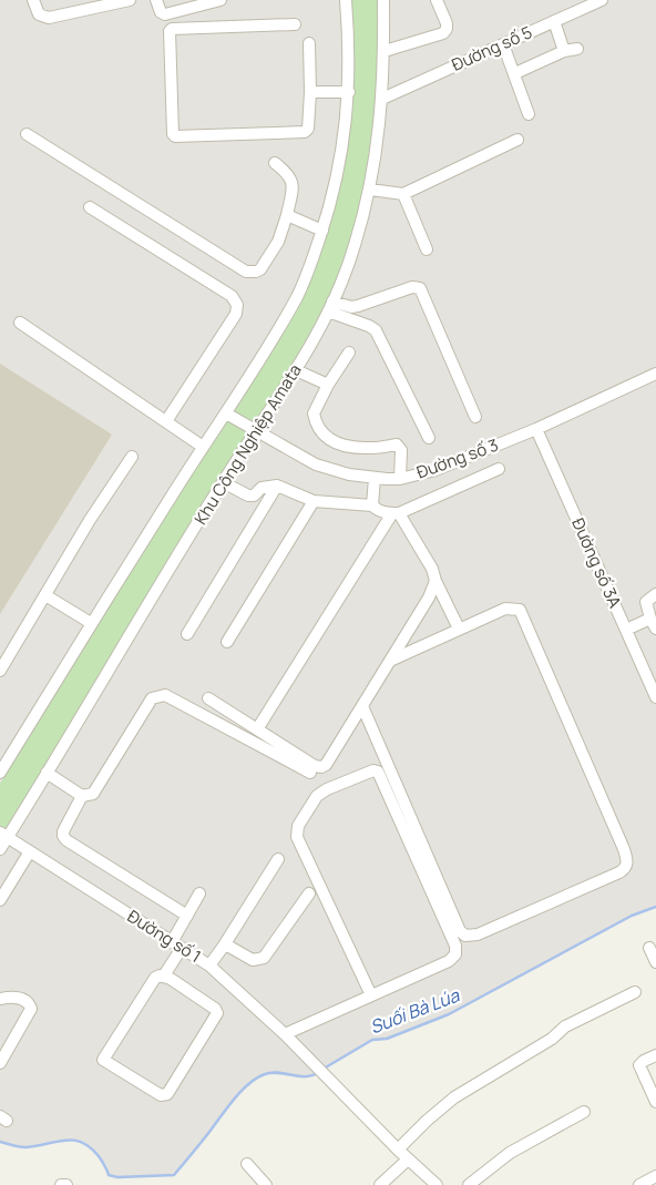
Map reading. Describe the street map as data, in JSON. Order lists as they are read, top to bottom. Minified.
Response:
{"streets":{"street":["Đường số 5","Khu Công Nghiệp Amata","Đường số 3","Đường số 3A","Đường số 1"]},"crossings":[["Đường số 5","Khu Công Nghiệp Amata"],["Khu Công Nghiệp Amata","Đường số 3"],["Khu Công Nghiệp Amata","Đường số 1"],["Đường số 3","Đường số 3A"]],"water":["Suối Bà Lúa"]}
